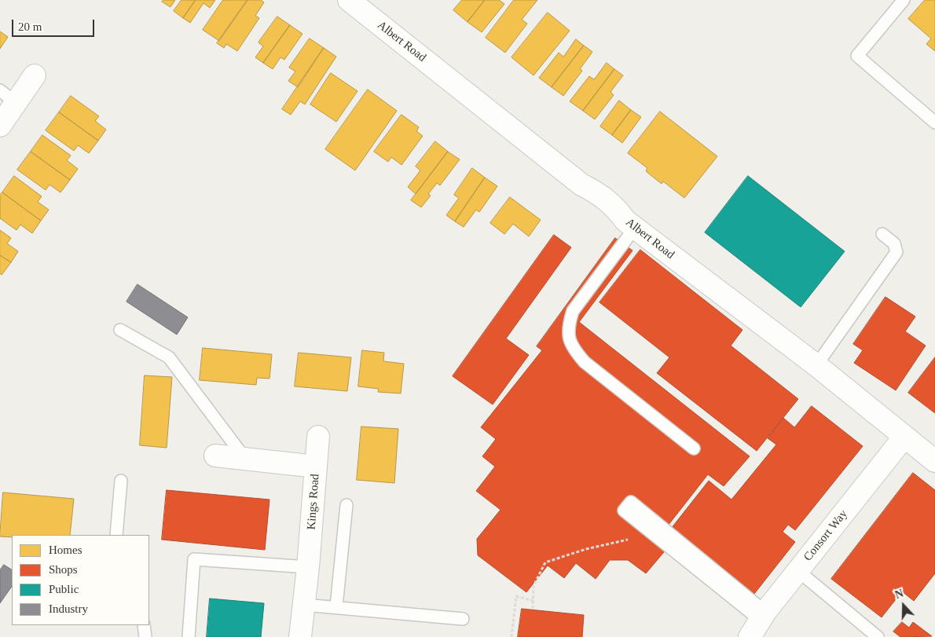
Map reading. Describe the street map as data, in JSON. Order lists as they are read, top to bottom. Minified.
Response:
{"streets":{"street":["Albert Road","Kings Road","Consort Way"]},"crossings":[["Albert Road","Consort Way"]],"legend":["Homes","Shops","Public","Industry"],"scale_bar":"20 m","north":"top"}
